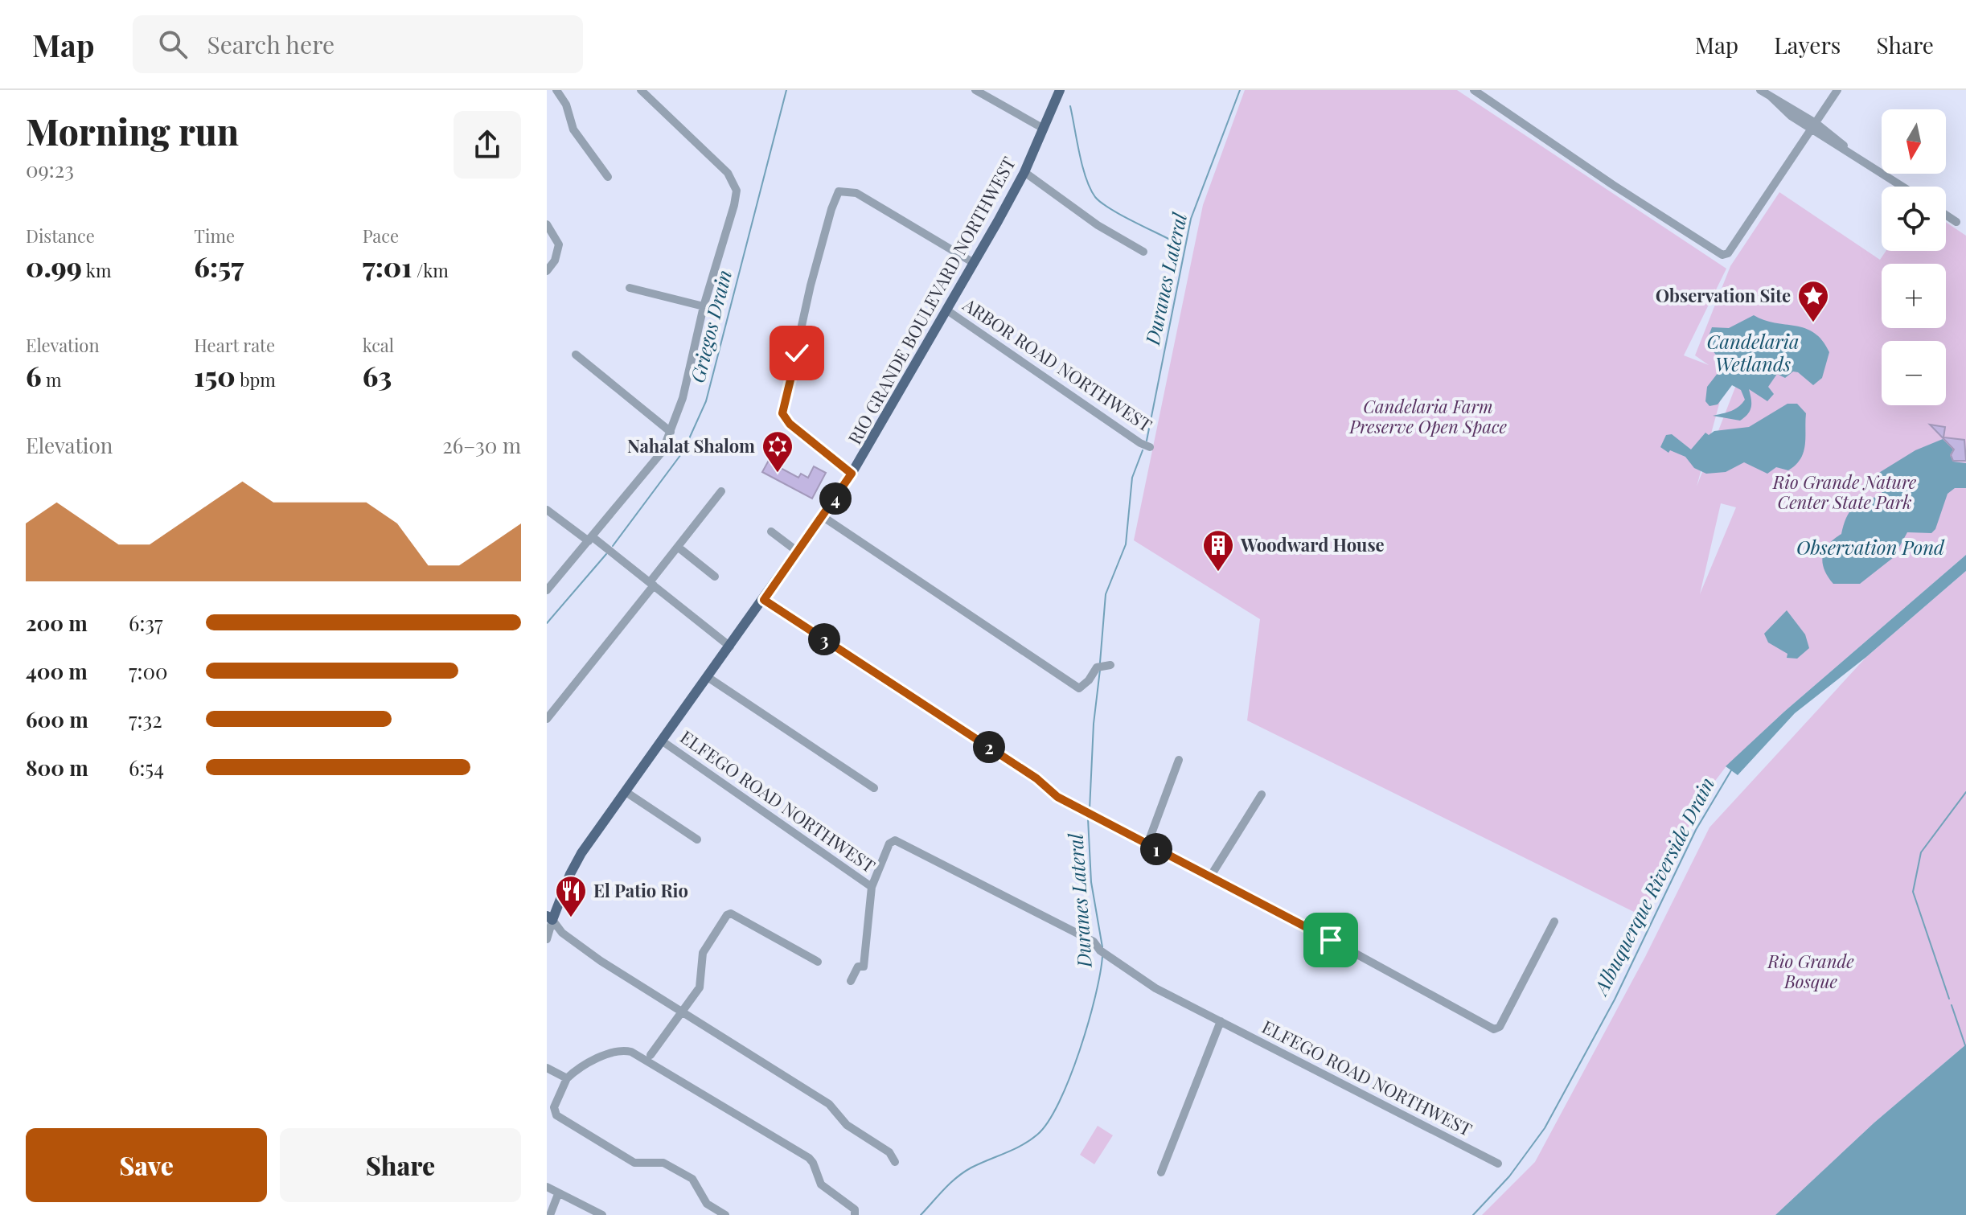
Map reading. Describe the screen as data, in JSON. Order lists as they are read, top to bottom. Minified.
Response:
{"streets":{"main road":["RIO GRANDE BOULEVARD NORTHWEST"],"street":["ARBOR ROAD NORTHWEST","ELFEGO ROAD NORTHWEST"]},"crossings":[["RIO GRANDE BOULEVARD NORTHWEST","ARBOR ROAD NORTHWEST"],["RIO GRANDE BOULEVARD NORTHWEST","ELFEGO ROAD NORTHWEST"]],"water":["Duranes Lateral","Griegos Drain","Candelaria Wetlands","Observation Pond","Albuquerque Riverside Drain"],"parks":["Candelaria Farm Preserve Open Space","Rio Grande Nature Center State Park","Rio Grande Bosque"],"places":{"place":["Observation Site"],"synagogue":["Nahalat Shalom"],"building":["Woodward House"],"restaurant":["El Patio Rio"]},"north":"bottom","page":{"header":"Map","search":"Search here","nav":["Map","Layers","Share"],"heading":["Morning run","09:23"],"map_buttons":["+","−"],"stats":[["Distance","0.99 km"],["Time","6:57"],["Pace","7:01 /km"],["Elevation","6 m"],["Heart rate","150 bpm"],["kcal","63"]],"chart":["Elevation","26–30 m"],"pins":["4","3","2","1"],"list":[{"name":"200 m","note":"6:37"},{"name":"400 m","note":"7:00"},{"name":"600 m","note":"7:32"},{"name":"800 m","note":"6:54"}],"buttons":["Save","Share"]}}
